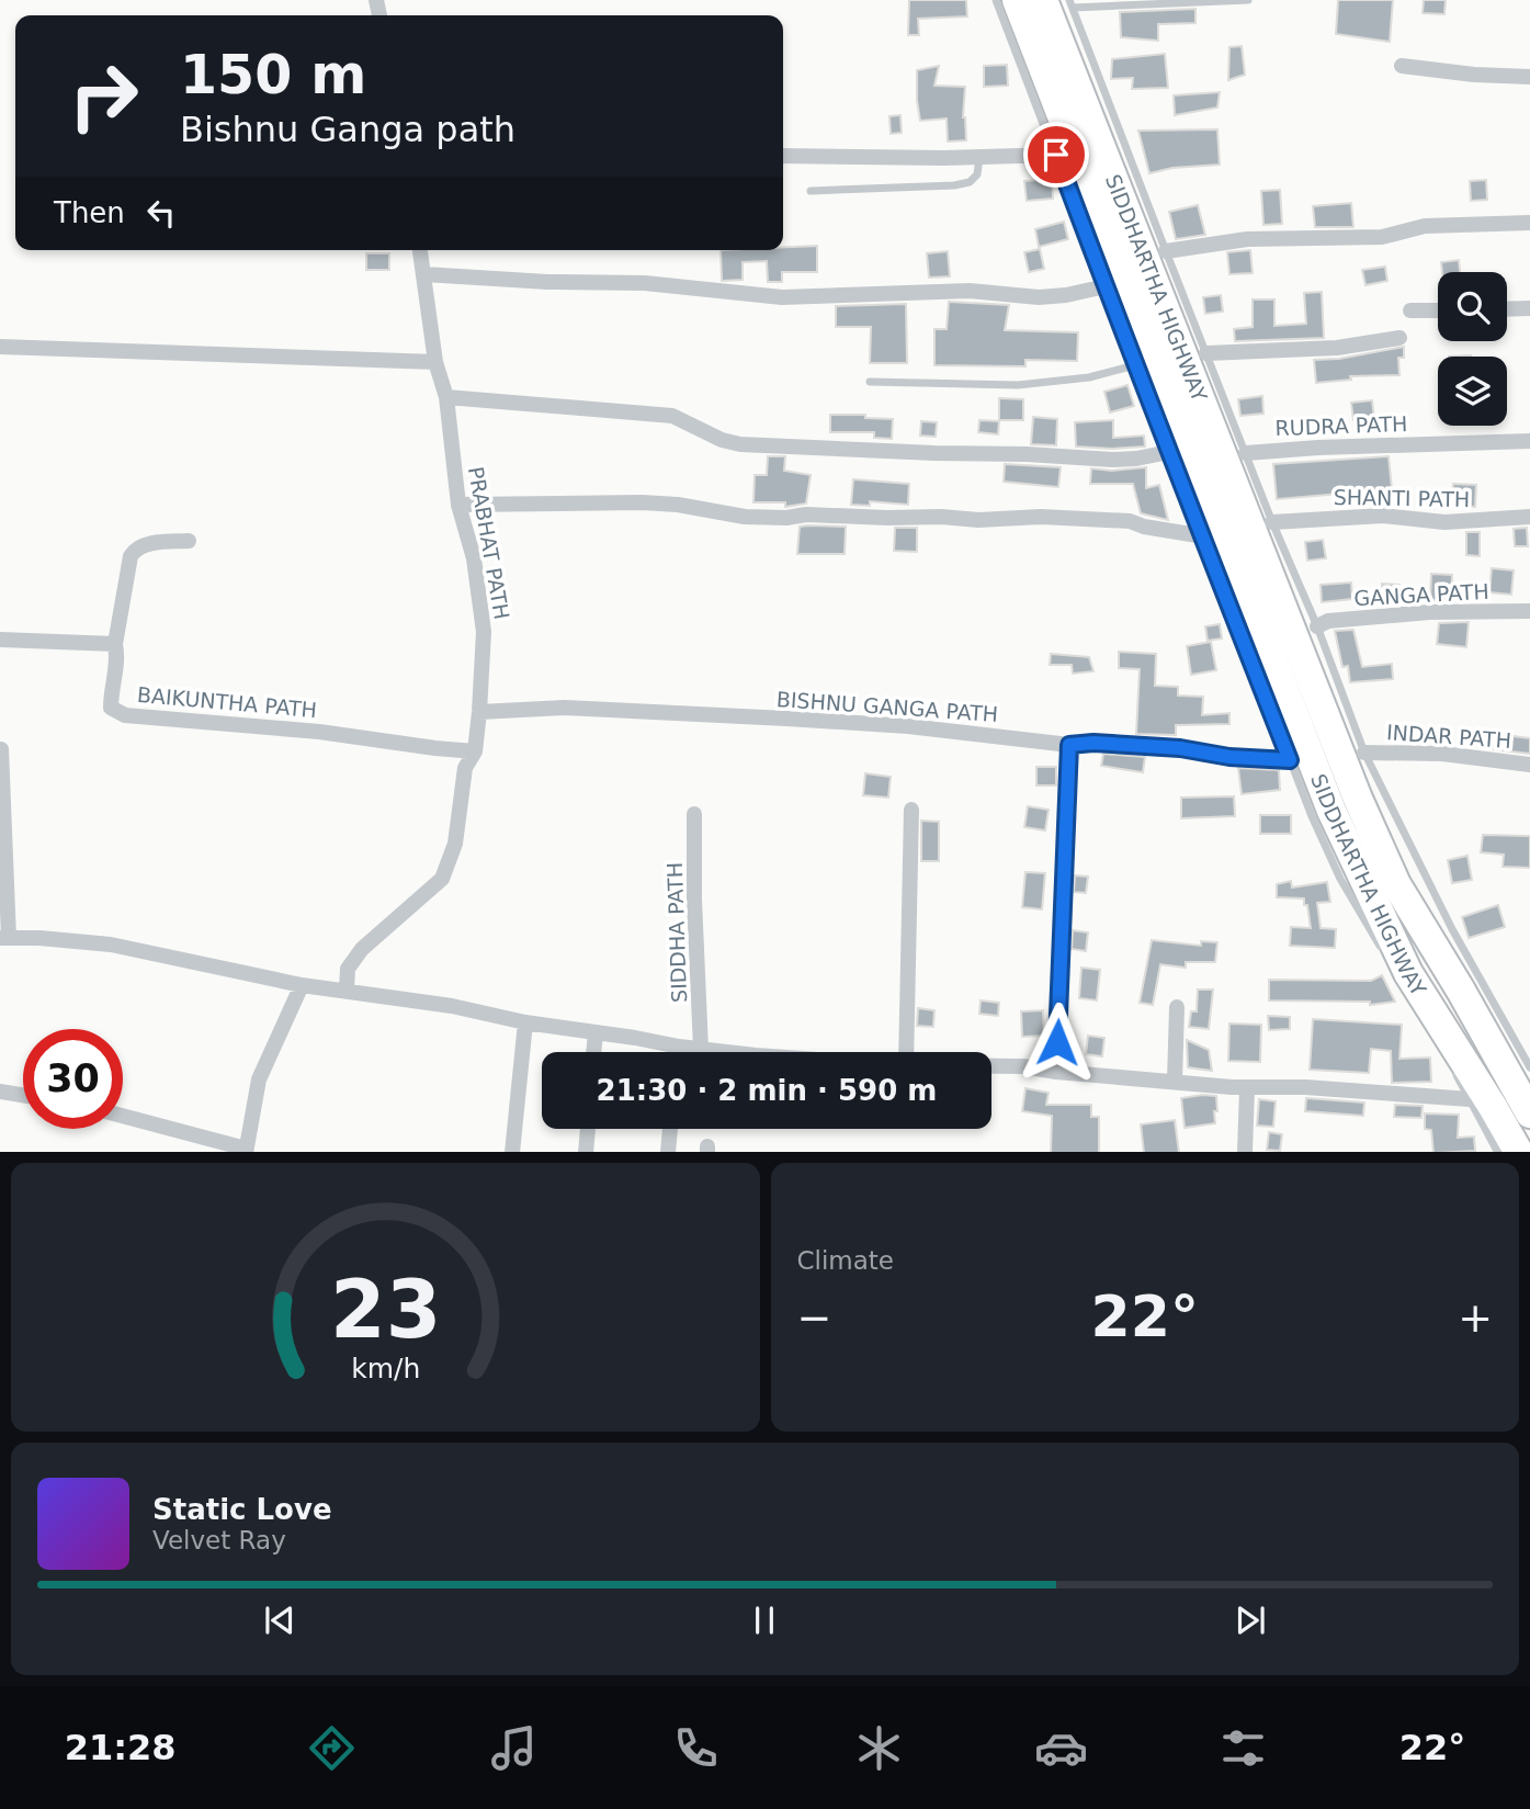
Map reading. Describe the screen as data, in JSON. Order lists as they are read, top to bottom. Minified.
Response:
{"streets":{"highway":["SIDDHARTHA HIGHWAY"],"street":["RUDRA PATH","SHANTI PATH","PRABHAT PATH","GANGA PATH","BAIKUNTHA PATH","BISHNU GANGA PATH","INDAR PATH","SIDDHA PATH"]},"crossings":[["PRABHAT PATH","BAIKUNTHA PATH"],["PRABHAT PATH","BISHNU GANGA PATH"]],"page":{"turn":["150 m","Bishnu Ganga path"],"then":"Then","limit":"30","trip":"21:30 · 2 min · 590 m","tile":"Climate","heat":["−","22°","+"],"song":["Static Love","Velvet Ray"],"tabs":["21:28","22°"],"gauge":["23","km/h"]}}
